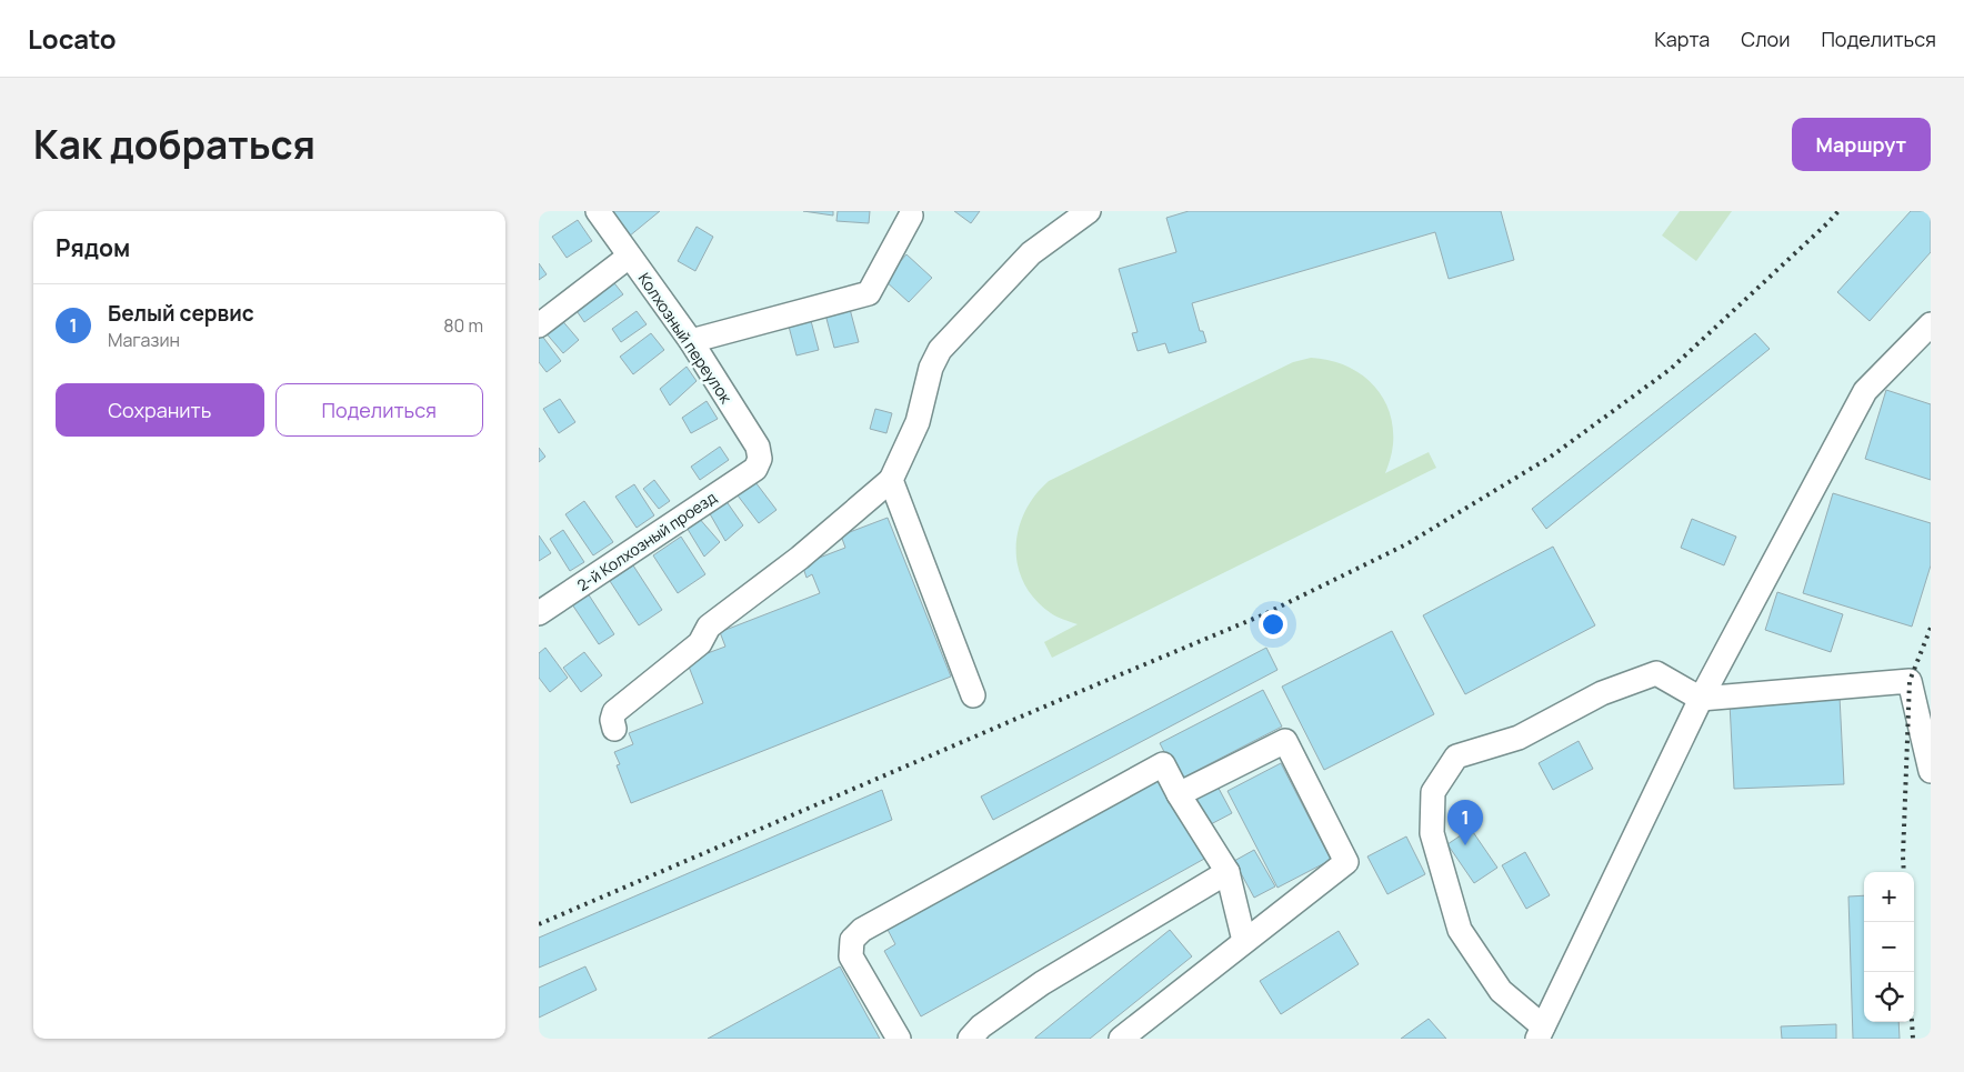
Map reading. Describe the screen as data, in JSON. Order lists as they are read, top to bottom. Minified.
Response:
{"streets":{"street":["Колхозный переулок","2-й Колхозный проезд"]},"crossings":[["Колхозный переулок","2-й Колхозный проезд"]],"page":{"header":"Locato","nav":["Карта","Слои","Поделиться"],"title":"Как добраться","buttons":["Маршрут",["Сохранить","Поделиться"]],"heading":"Рядом","list":[{"mark":"1","name":"Белый сервис","note":"Магазин","value":"80 m"}],"pins":"1","map_buttons":["+","−"]}}
